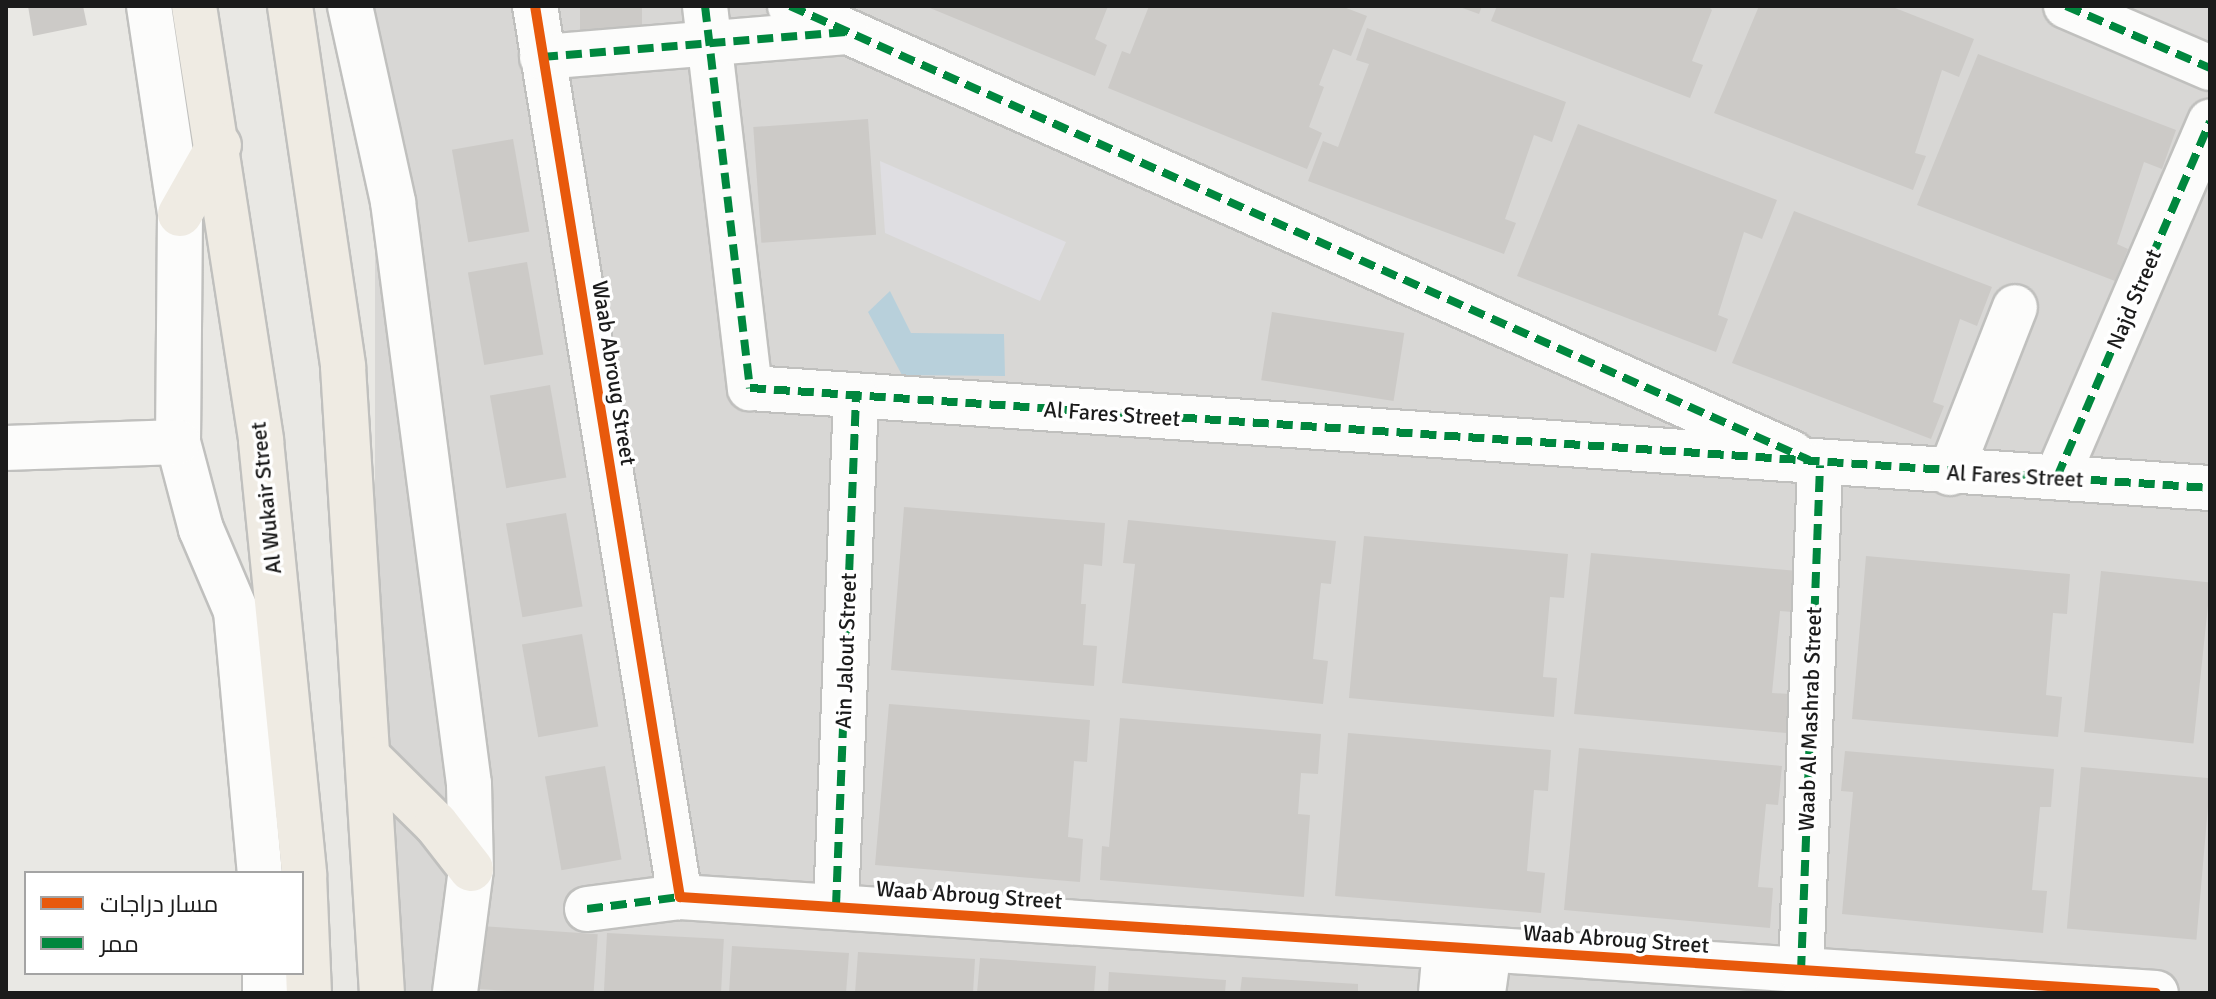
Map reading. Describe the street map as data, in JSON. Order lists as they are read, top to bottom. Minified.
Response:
{"streets":{"main road":["Al Wukair Street"],"street":["Najd Street","Waab Abroug Street","Al Fares Street","Ain Jalout Street","Waab Al Mashrab Street"]},"crossings":[["Najd Street","Al Fares Street"],["Waab Abroug Street","Al Fares Street"],["Waab Abroug Street","Ain Jalout Street"],["Waab Abroug Street","Waab Al Mashrab Street"],["Al Fares Street","Ain Jalout Street"],["Al Fares Street","Waab Al Mashrab Street"]],"legend":["مسار دراجات","ممر"]}
